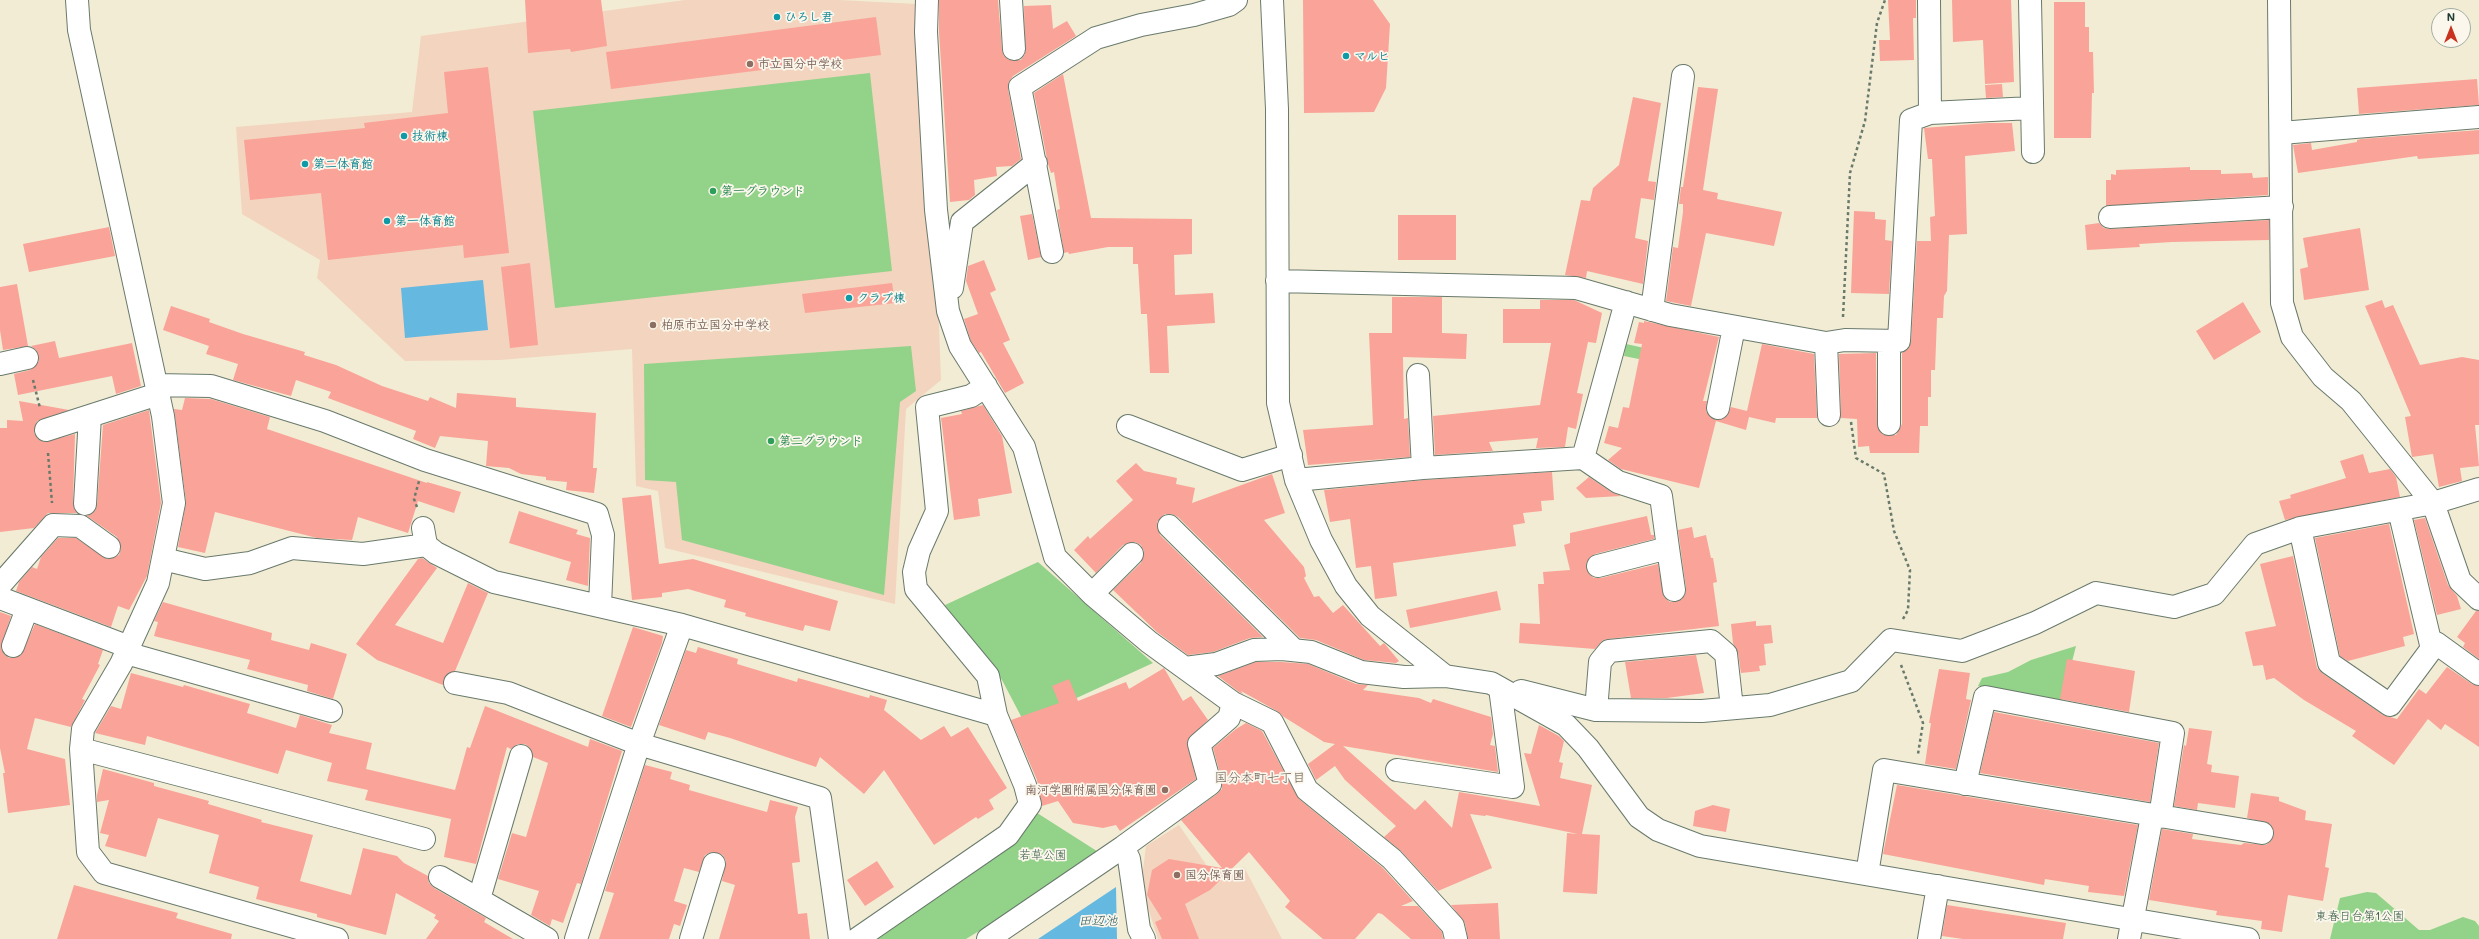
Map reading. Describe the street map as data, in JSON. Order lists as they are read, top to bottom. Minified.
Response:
{"districts":["国分本町七丁目"],"water":["田辺池"],"parks":["若草公園","東春日台第1公園"],"places":["ひろし君","マルヒ","市立国分中学校","技術棟","第二体育館","第一グラウンド","第一体育館","クラブ棟","柏原市立国分中学校","第二グラウンド","南河学園附属国分保育園","国分保育園"],"north":"top"}
